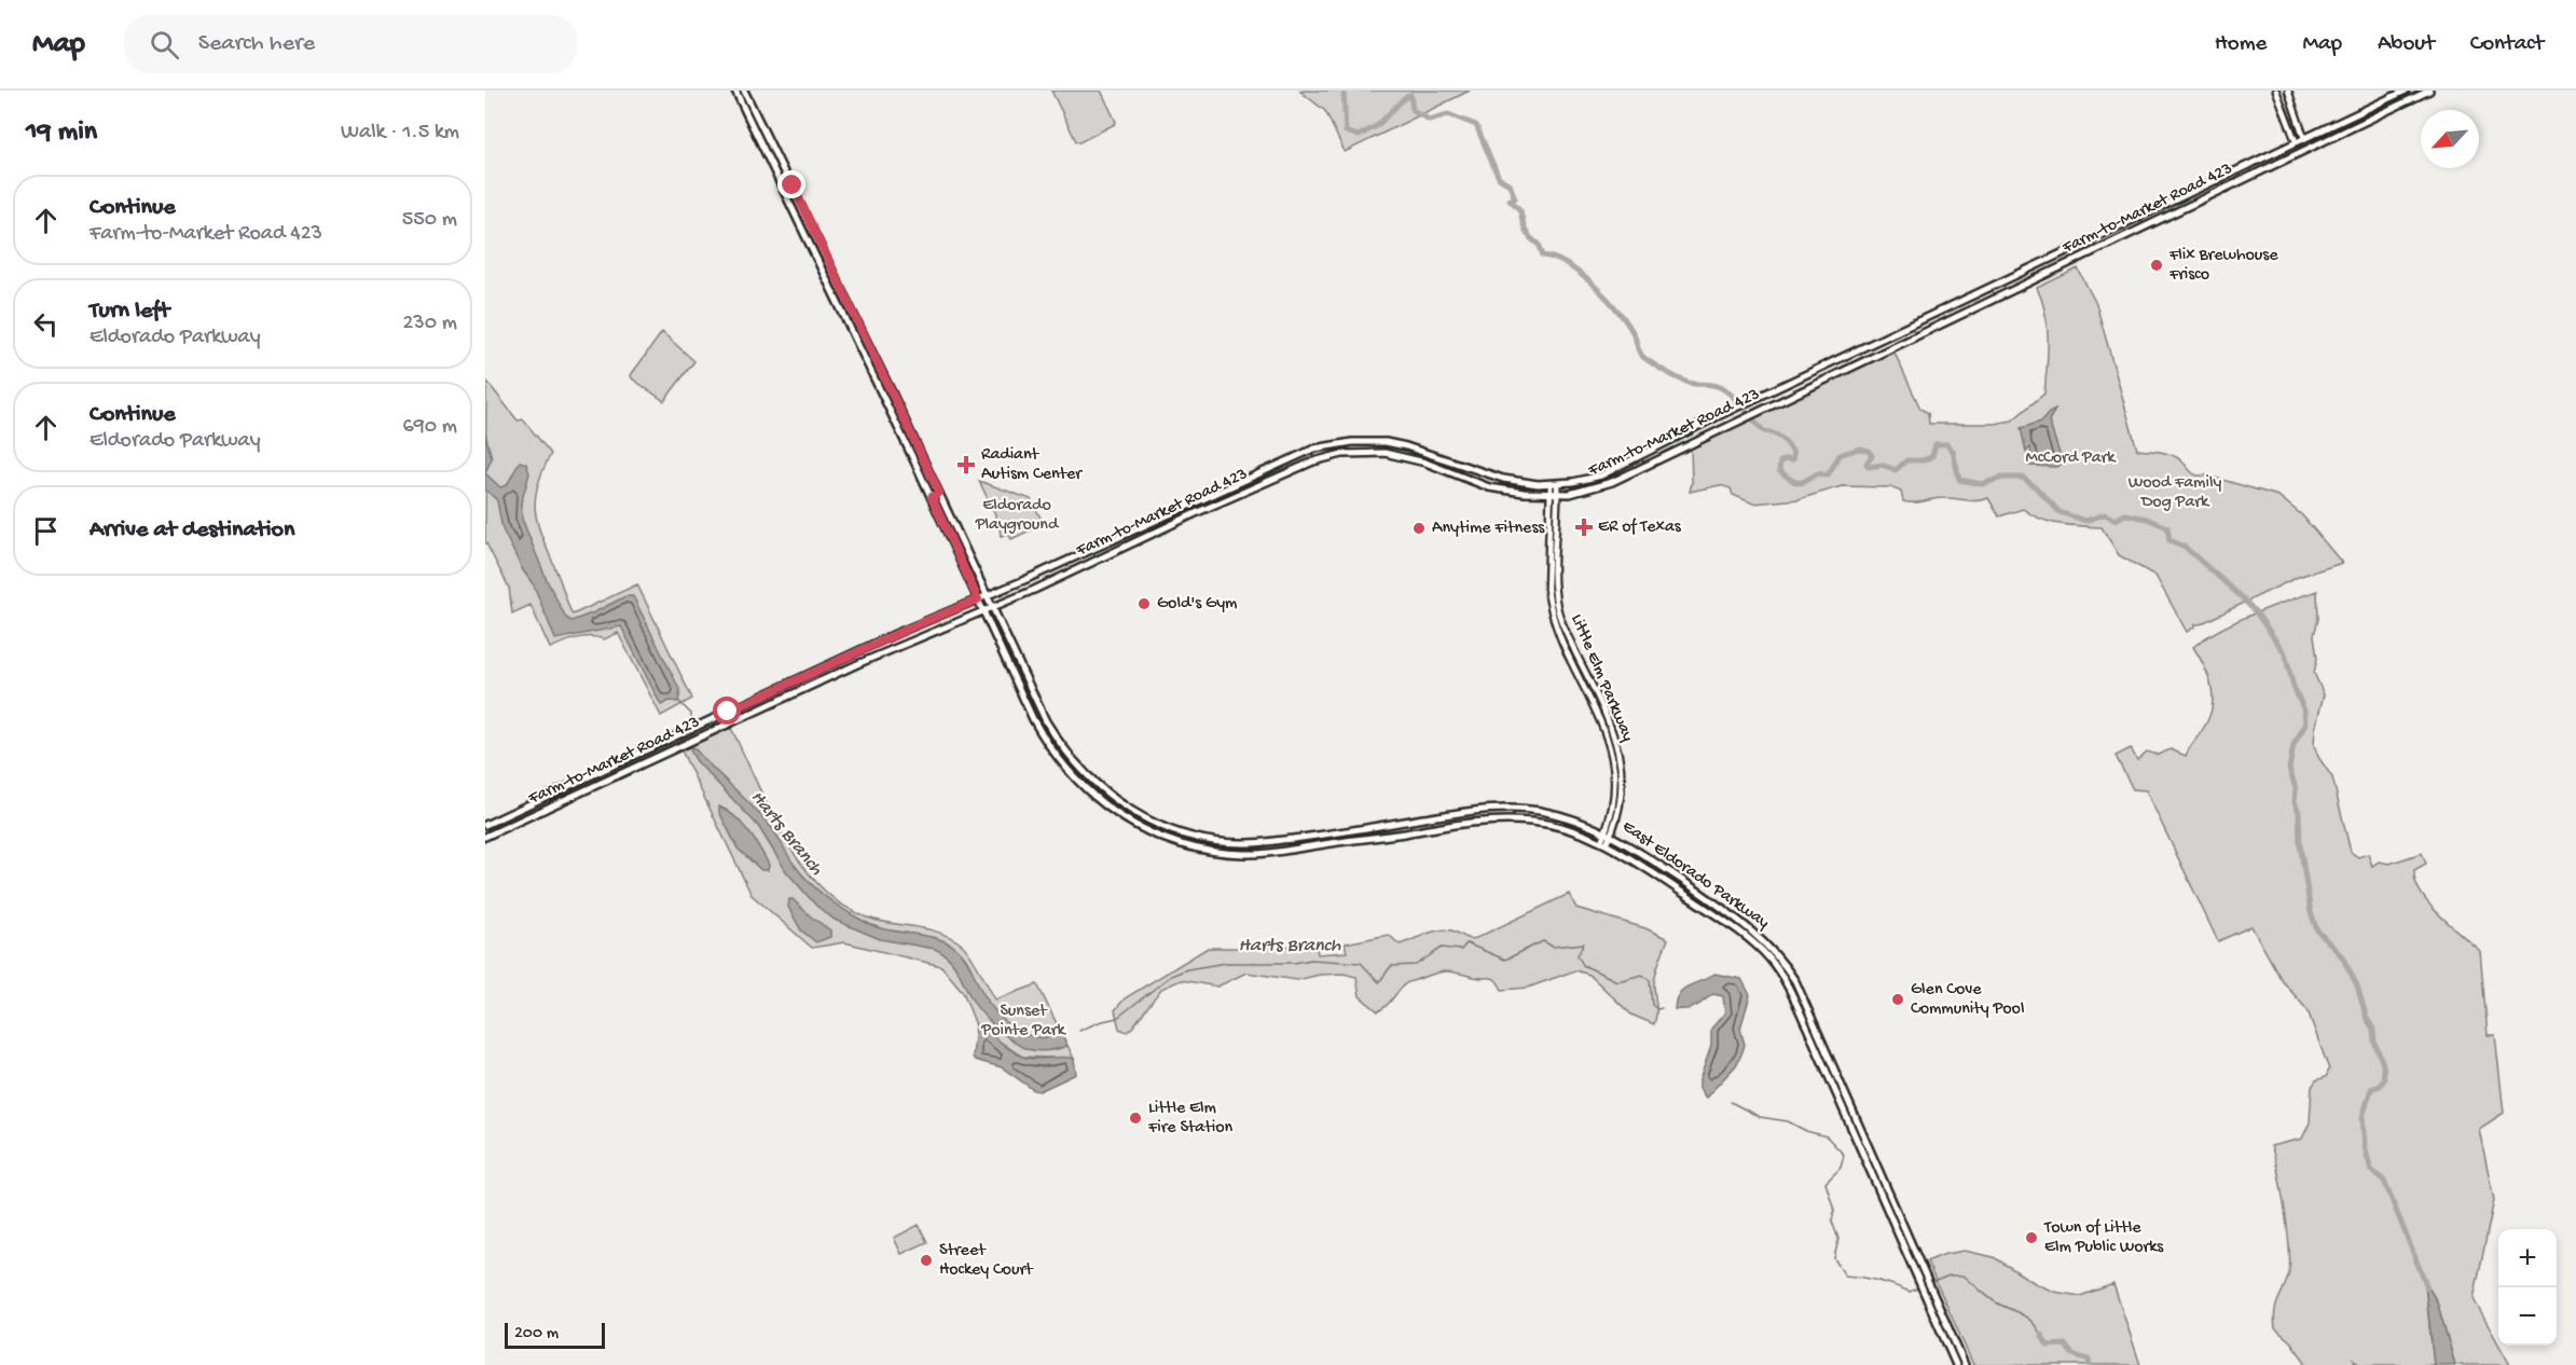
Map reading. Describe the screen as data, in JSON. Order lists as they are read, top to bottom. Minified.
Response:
{"streets":{"main road":["Farm-to-Market Road 423","Little Elm Parkway","East Eldorado Parkway"]},"crossings":[["Farm-to-Market Road 423","Little Elm Parkway"],["Farm-to-Market Road 423","East Eldorado Parkway"],["Little Elm Parkway","East Eldorado Parkway"]],"water":["Harts Branch"],"parks":["McCord Park","Wood Family Dog Park","Eldorado Playground","Sunset Pointe Park"],"places":{"other":["Flix Brewhouse Frisco","Anytime Fitness","Gold's Gym","Glen Cove Community Pool","Little Elm Fire Station","Town of Little Elm Public Works","Street Hockey Court"],"health":["Radiant Autism Center","ER of Texas"]},"scale_bar":"200 m","north":"bottom left","page":{"header":"Map","search":"Search here","nav":["Home","Map","About","Contact"],"heading":["19 min","Walk · 1.5 km"],"list":[["Continue","Farm-to-Market Road 423","550 m"],["Turn left","Eldorado Parkway","230 m"],["Continue","Eldorado Parkway","690 m"],"Arrive at destination"],"map_buttons":["+","−"],"scale":"200 m"}}
